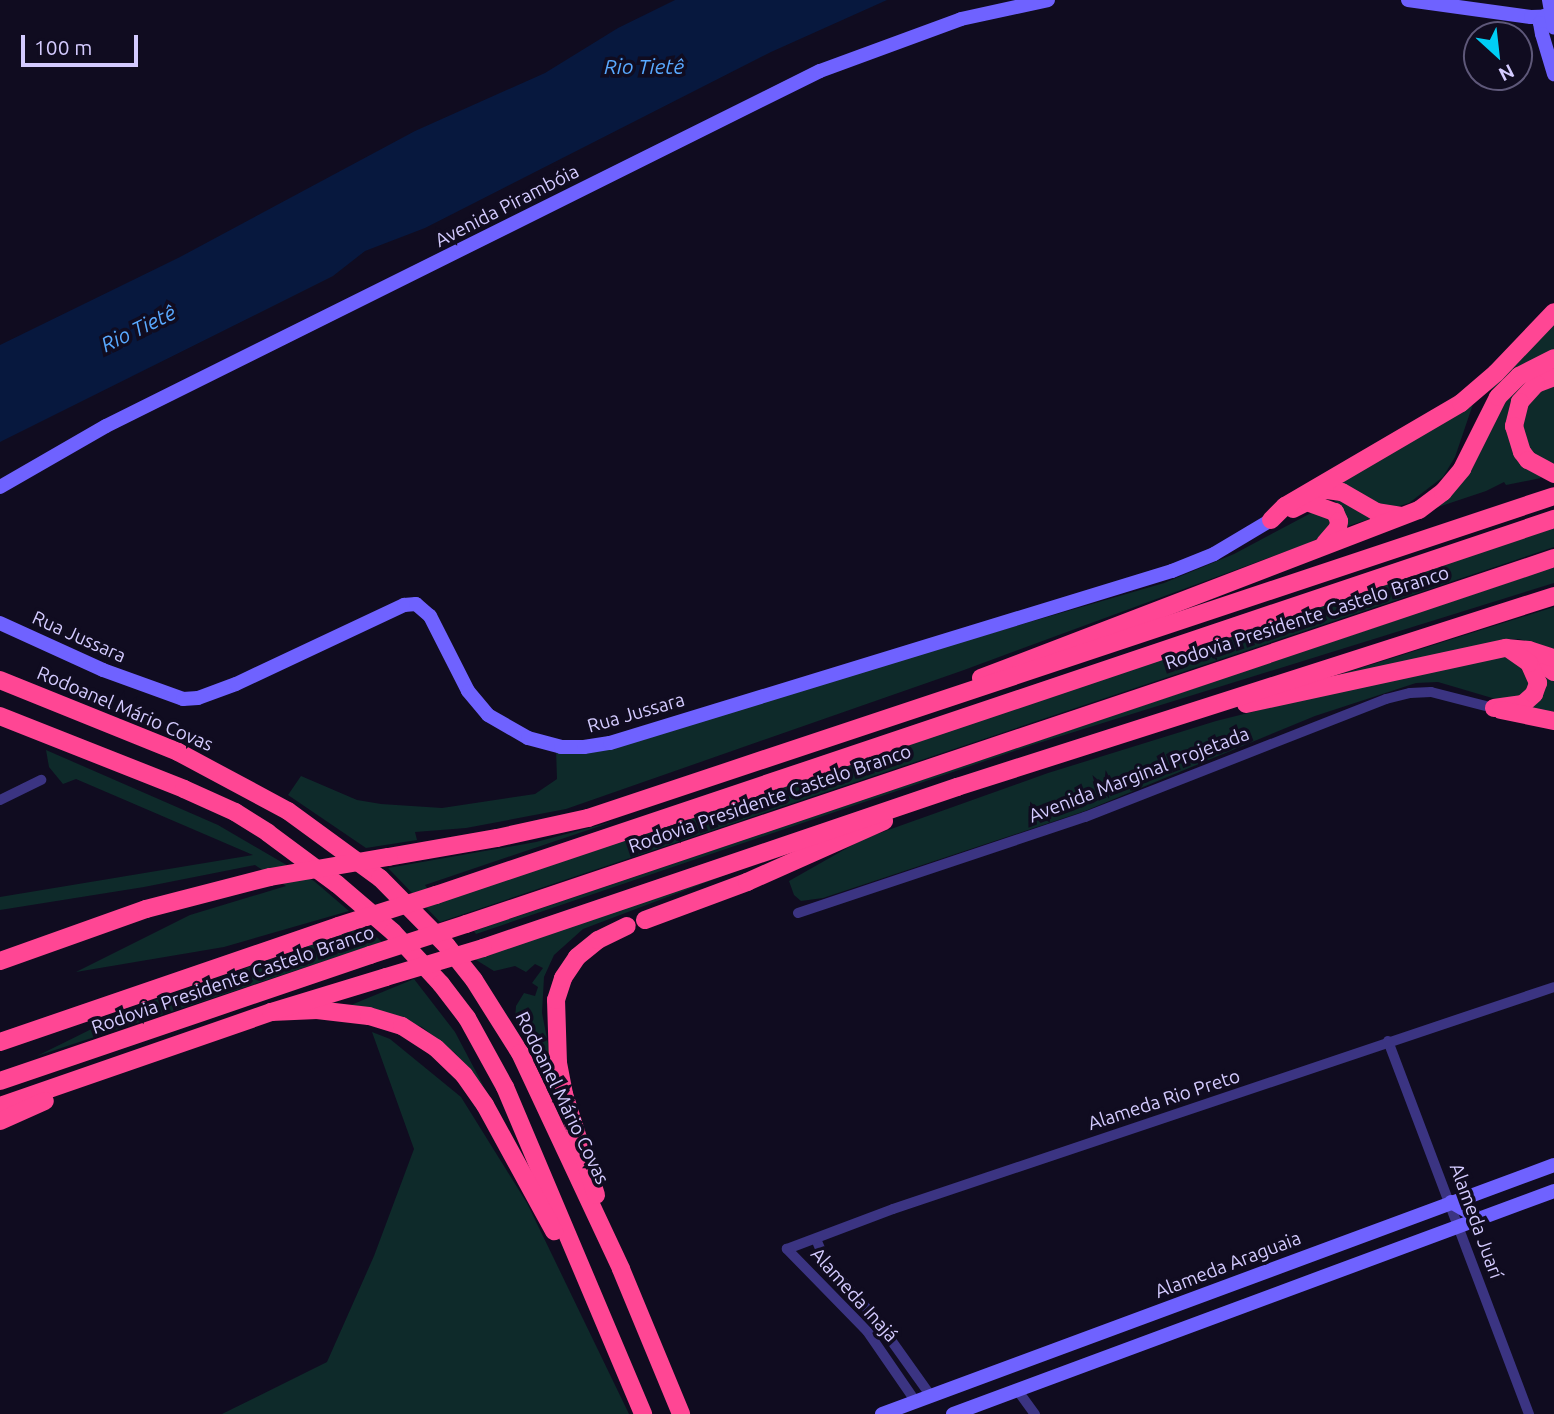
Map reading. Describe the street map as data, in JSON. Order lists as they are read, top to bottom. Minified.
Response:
{"streets":{"highway":["Rodovia Presidente Castelo Branco","Rodoanel Mário Covas"],"main road":["Avenida Pirambóia","Rua Jussara","Alameda Araguaia"],"street":["Avenida Marginal Projetada","Alameda Rio Preto","Alameda Juarí","Alameda Inajá"]},"crossings":[["Alameda Rio Preto","Alameda Juarí"],["Alameda Rio Preto","Alameda Inajá"],["Alameda Juarí","Alameda Araguaia"],["Alameda Araguaia","Alameda Inajá"]],"water":["Rio Tietê"],"scale_bar":"100 m","north":"bottom right"}
